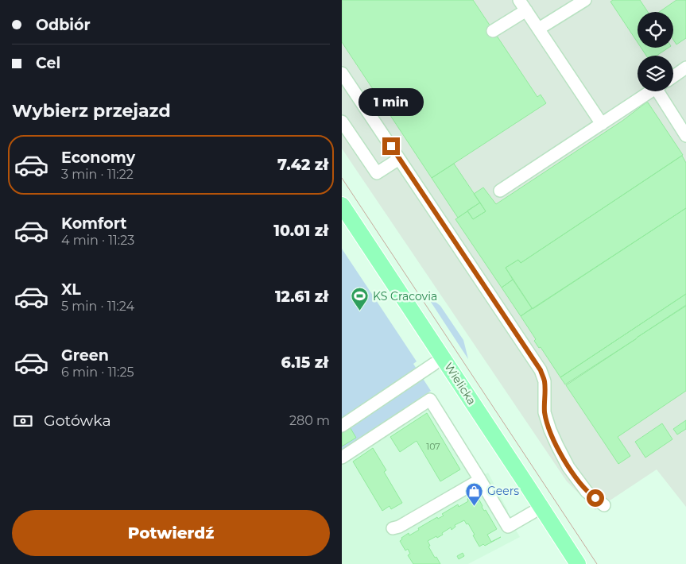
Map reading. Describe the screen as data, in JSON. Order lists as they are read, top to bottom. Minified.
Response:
{"streets":{"main road":["Wielicka"]},"places":{"sports":["KS Cracovia"],"shop":["Geers"]},"house_numbers":["107"],"page":{"banner":["Odbiór","Cel"],"heading":"Wybierz przejazd","bubble":"1 min","list":[{"name":"Economy","note":"3 min · 11:22","value":"7.42 zł"},{"name":"Komfort","note":"4 min · 11:23","value":"10.01 zł"},{"name":"XL","note":"5 min · 11:24","value":"12.61 zł"},{"name":"Green","note":"6 min · 11:25","value":"6.15 zł"}],"pay":["Gotówka","280 m"],"buttons":"Potwierdź"}}
